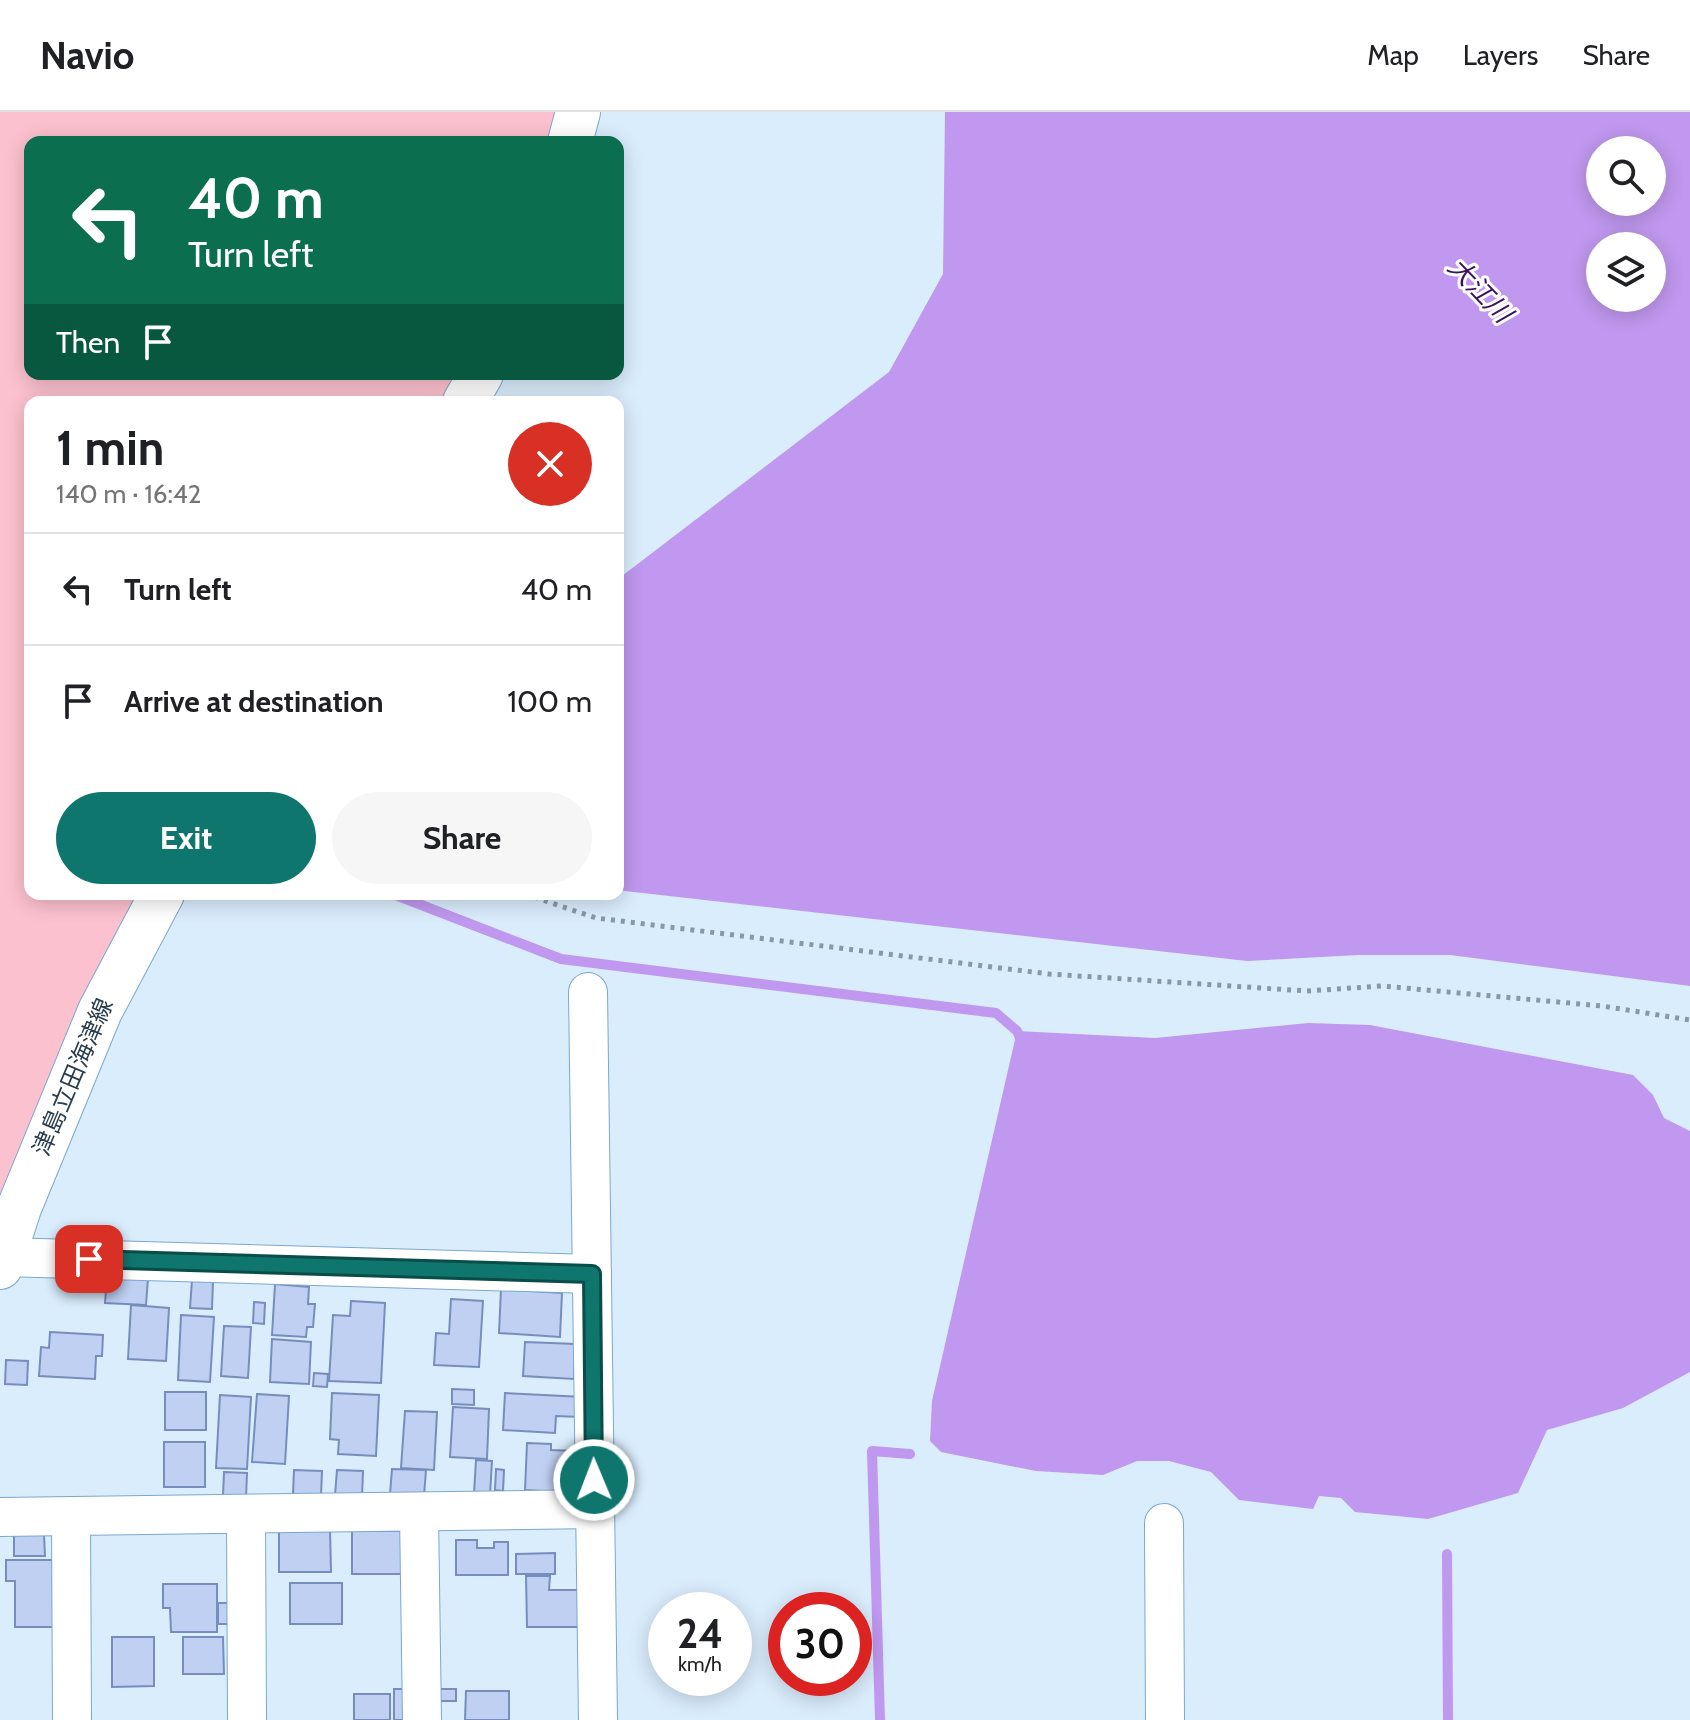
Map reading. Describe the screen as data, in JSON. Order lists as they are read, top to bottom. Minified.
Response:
{"streets":{"main road":["津島立田海津線"]},"water":["大江川"],"page":{"header":"Navio","nav":["Map","Layers","Share"],"turn":["40 m","Turn left"],"then":"Then","heading":["1 min","140 m · 16:42"],"list":[{"name":"Turn left","value":"40 m"},{"name":"Arrive at destination","value":"100 m"}],"buttons":["Exit","Share"],"speed":"24 km/h","limit":"30"}}
